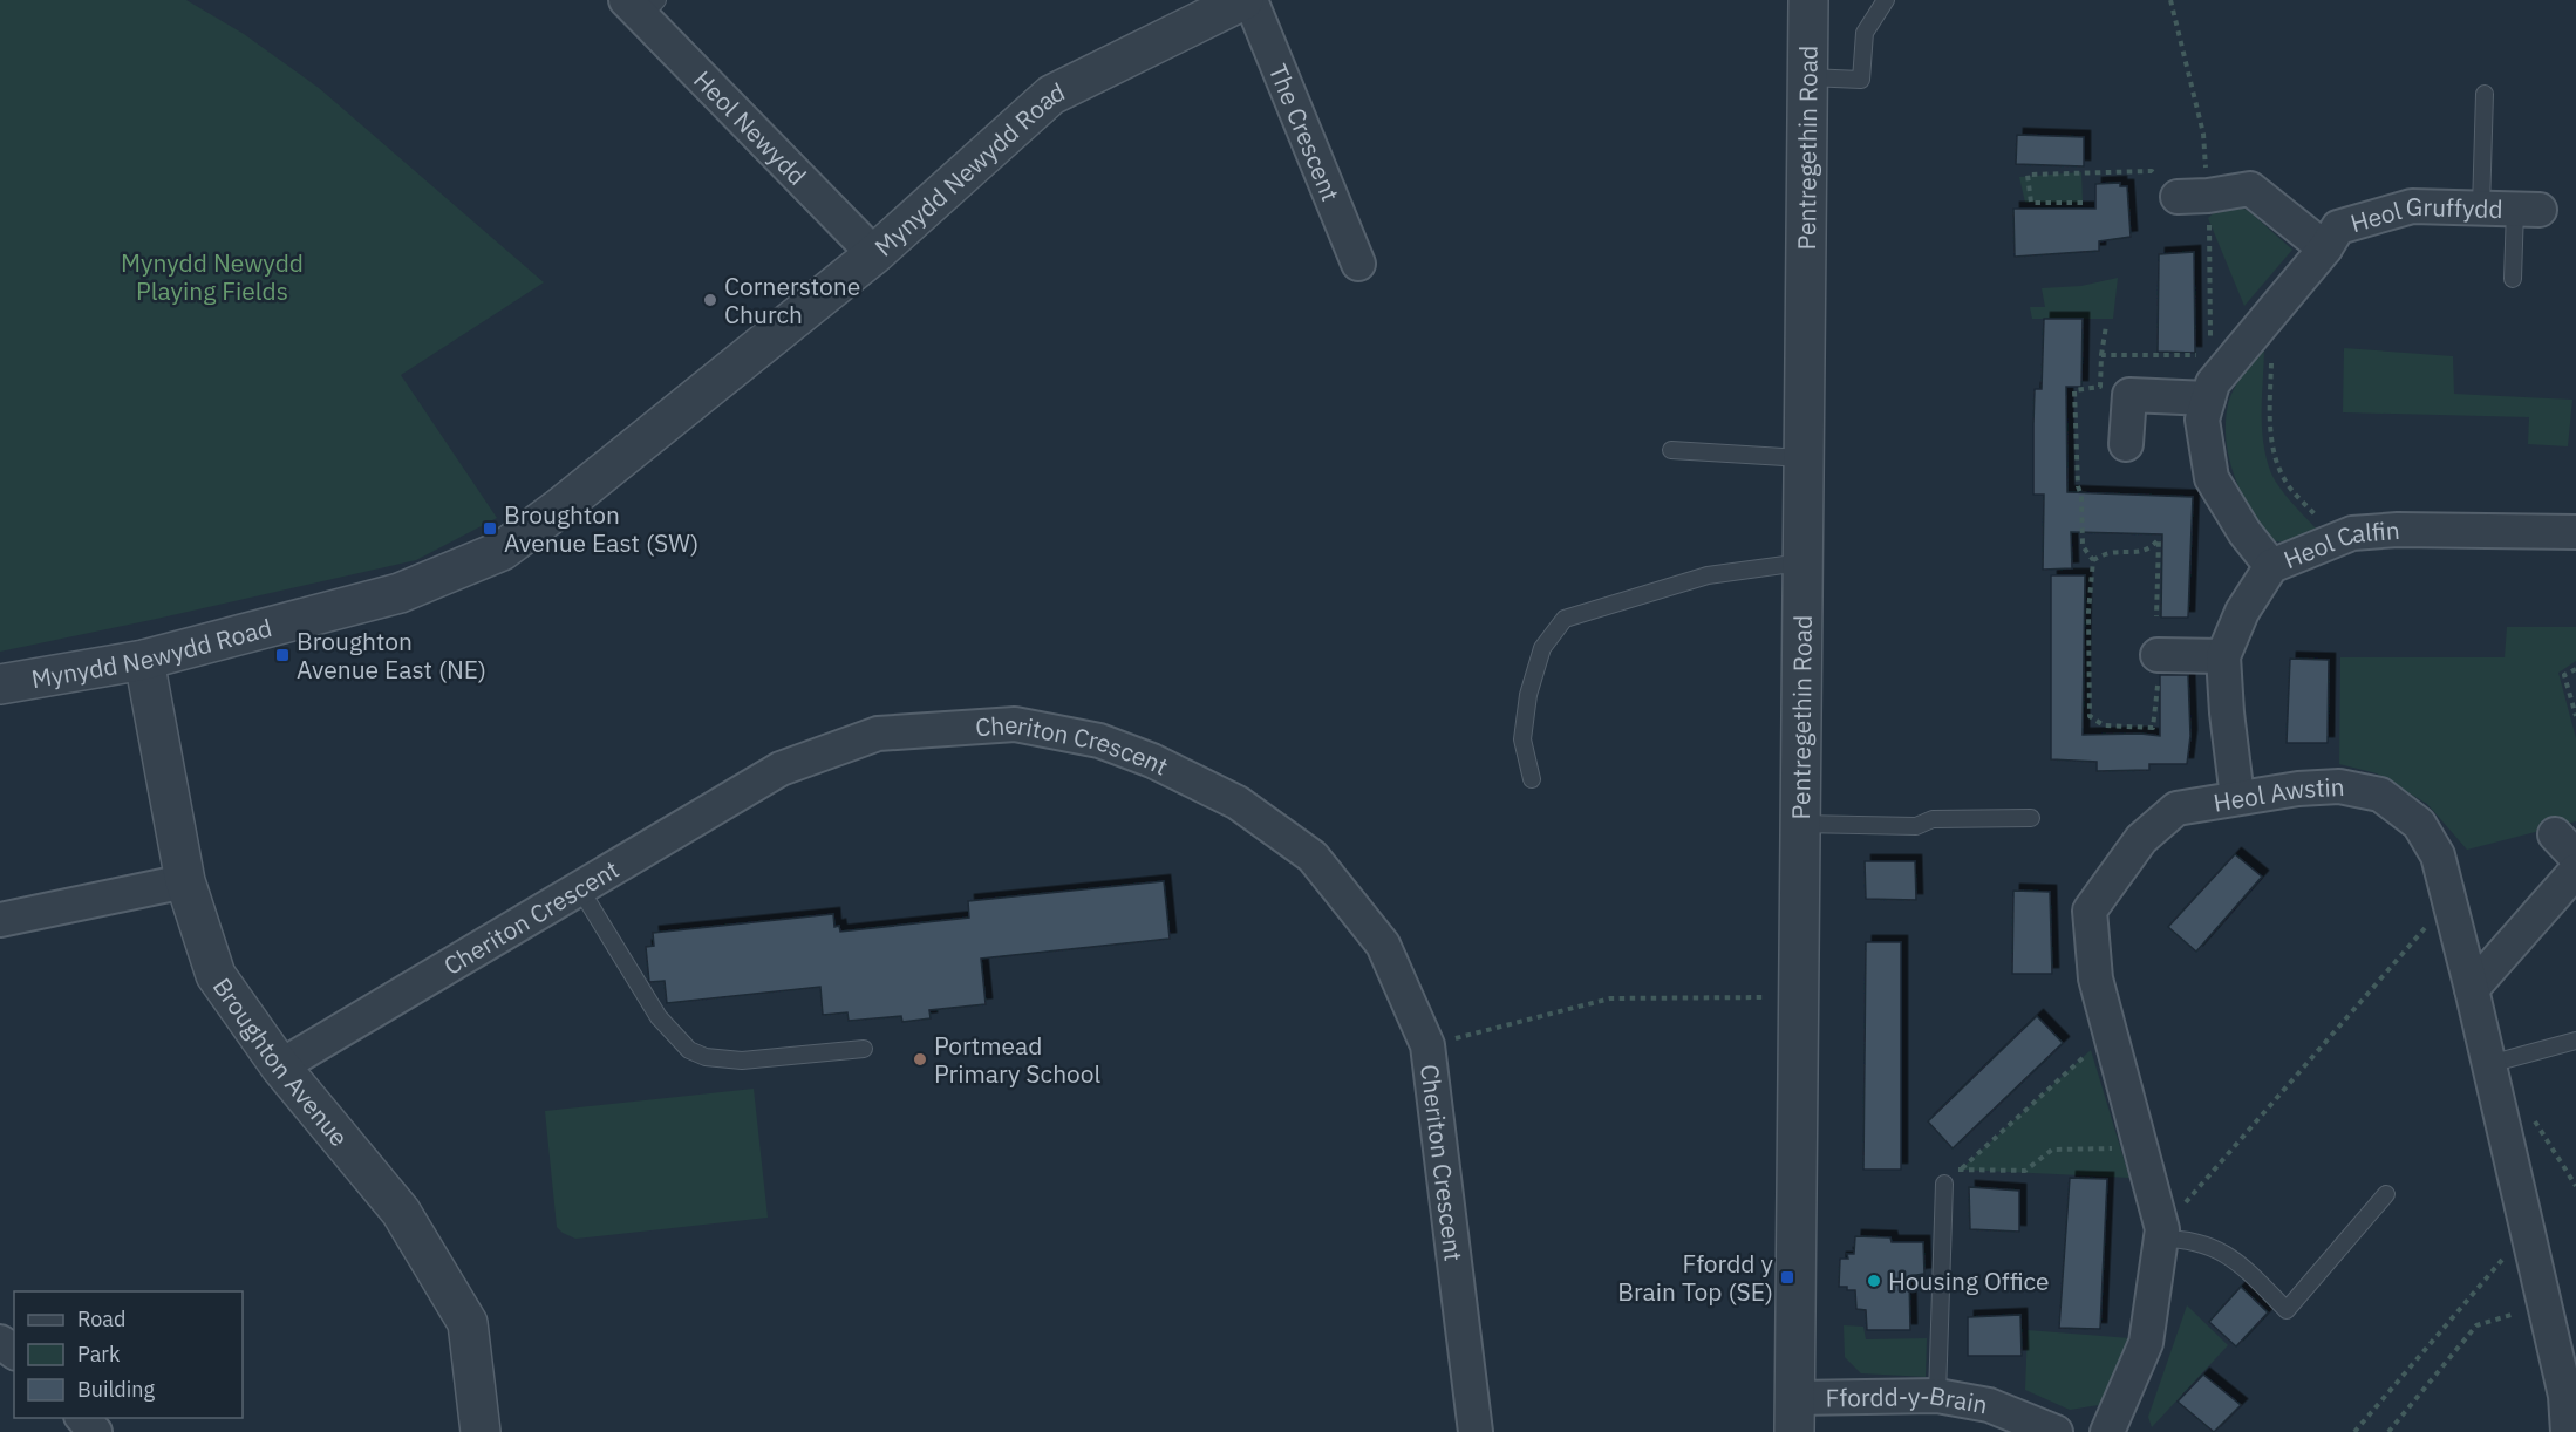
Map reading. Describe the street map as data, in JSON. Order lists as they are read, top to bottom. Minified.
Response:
{"streets":{"street":["Heol Newydd","The Crescent","Pentregethin Road","Mynydd Newydd Road","Heol Gruffydd","Heol Calfin","Cheriton Crescent","Heol Awstin","Broughton Avenue","Ffordd-y-Brain"]},"crossings":[["Heol Newydd","Mynydd Newydd Road"],["Pentregethin Road","Ffordd-y-Brain"],["Mynydd Newydd Road","Broughton Avenue"],["Heol Gruffydd","Heol Calfin"],["Heol Calfin","Heol Awstin"],["Cheriton Crescent","Broughton Avenue"]],"parks":["Mynydd Newydd Playing Fields"],"places":{"other":["Cornerstone Church","Portmead Primary School","Housing Office"],"transit":["Broughton Avenue East (SW)","Broughton Avenue East (NE)","Ffordd y Brain Top (SE)"]},"legend":["Road","Park","Building"]}
